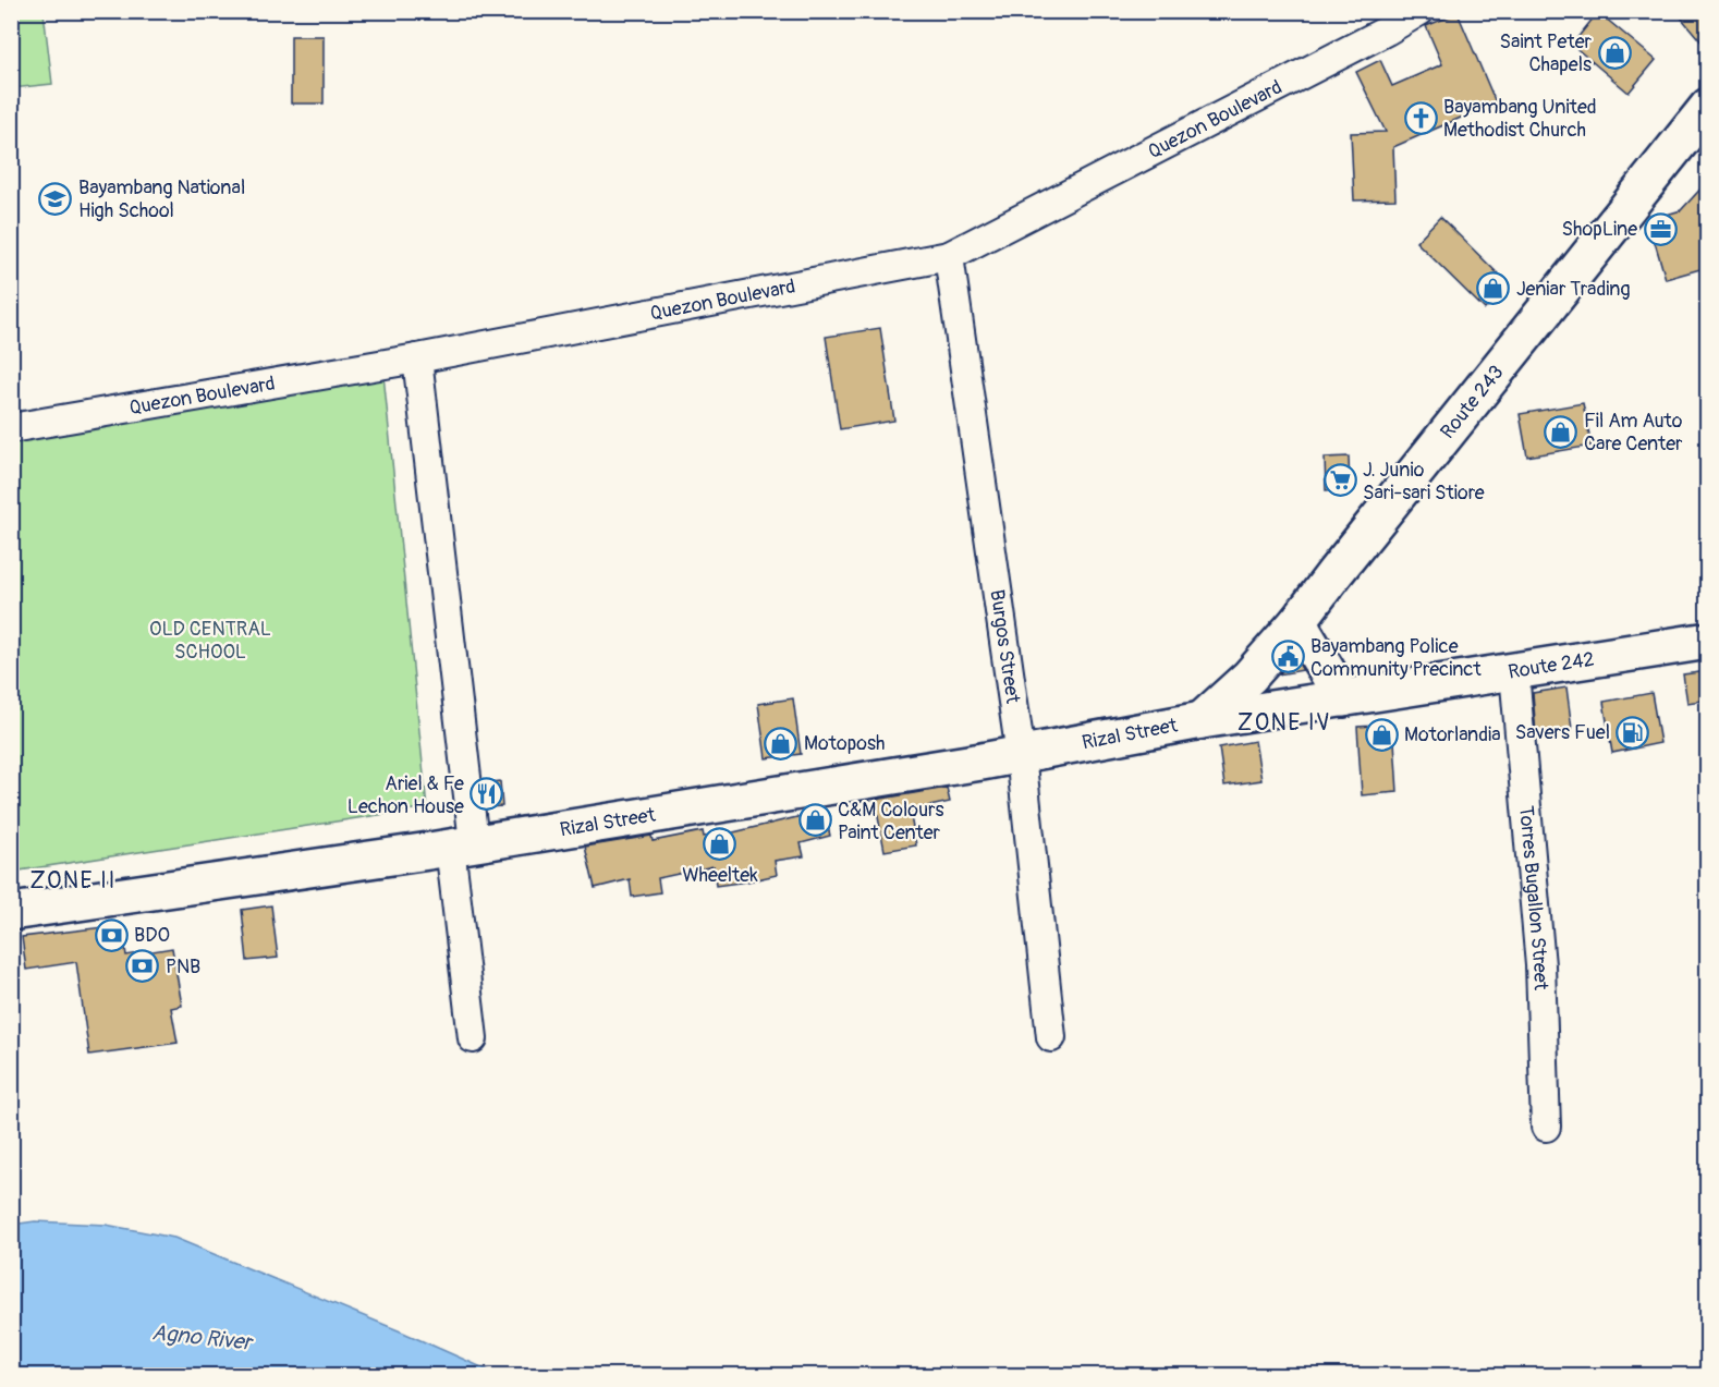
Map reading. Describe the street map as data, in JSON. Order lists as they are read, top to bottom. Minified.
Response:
{"streets":{"main road":["Route 243","Route 242","Rizal Street"],"street":["Quezon Boulevard","Burgos Street","Torres Bugallon Street"]},"crossings":[["Quezon Boulevard","Burgos Street"],["Route 243","Route 242"],["Route 243","Rizal Street"],["Burgos Street","Rizal Street"],["Route 242","Rizal Street"],["Route 242","Torres Bugallon Street"]],"districts":["ZONE IV","ZONE II"],"water":["Agno River"],"parks":["OLD CENTRAL SCHOOL"],"places":{"shop":["Saint Peter Chapels","Jeniar Trading","Fil Am Auto Care Center","Motorlandia","Motoposh","C&M Colours Paint Center","Wheeltek"],"church":["Bayambang United Methodist Church"],"school or university":["Bayambang National High School"],"office":["ShopLine"],"supermarket":["J. Junio Sari-sari Stiore"],"public building":["Bayambang Police Community Precinct"],"fuel station":["Savers Fuel"],"restaurant":["Ariel & Fe Lechon House"],"bank":["BDO","PNB"]}}
